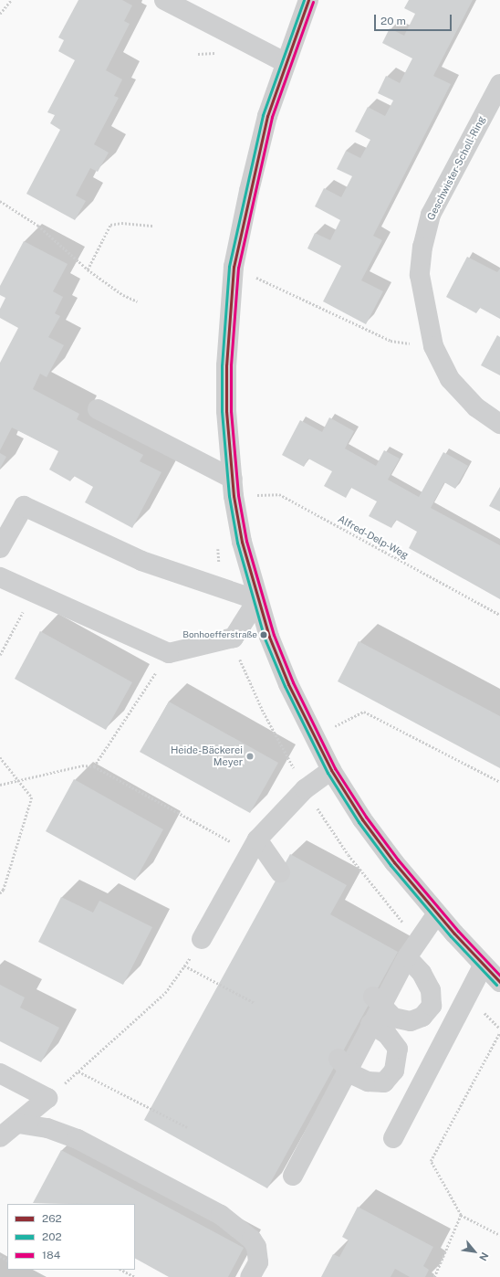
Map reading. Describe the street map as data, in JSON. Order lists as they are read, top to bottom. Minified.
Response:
{"streets":{"street":["Geschwister-Scholl-Ring"],"path":["Alfred-Delp-Weg"]},"places":["Bonhoefferstraße","Heide-Bäckerei Meyer"],"lines":["transit line 262","transit line 202","transit line 184"],"legend":["262","202","184"],"scale_bar":"20 m","north":"bottom right"}
